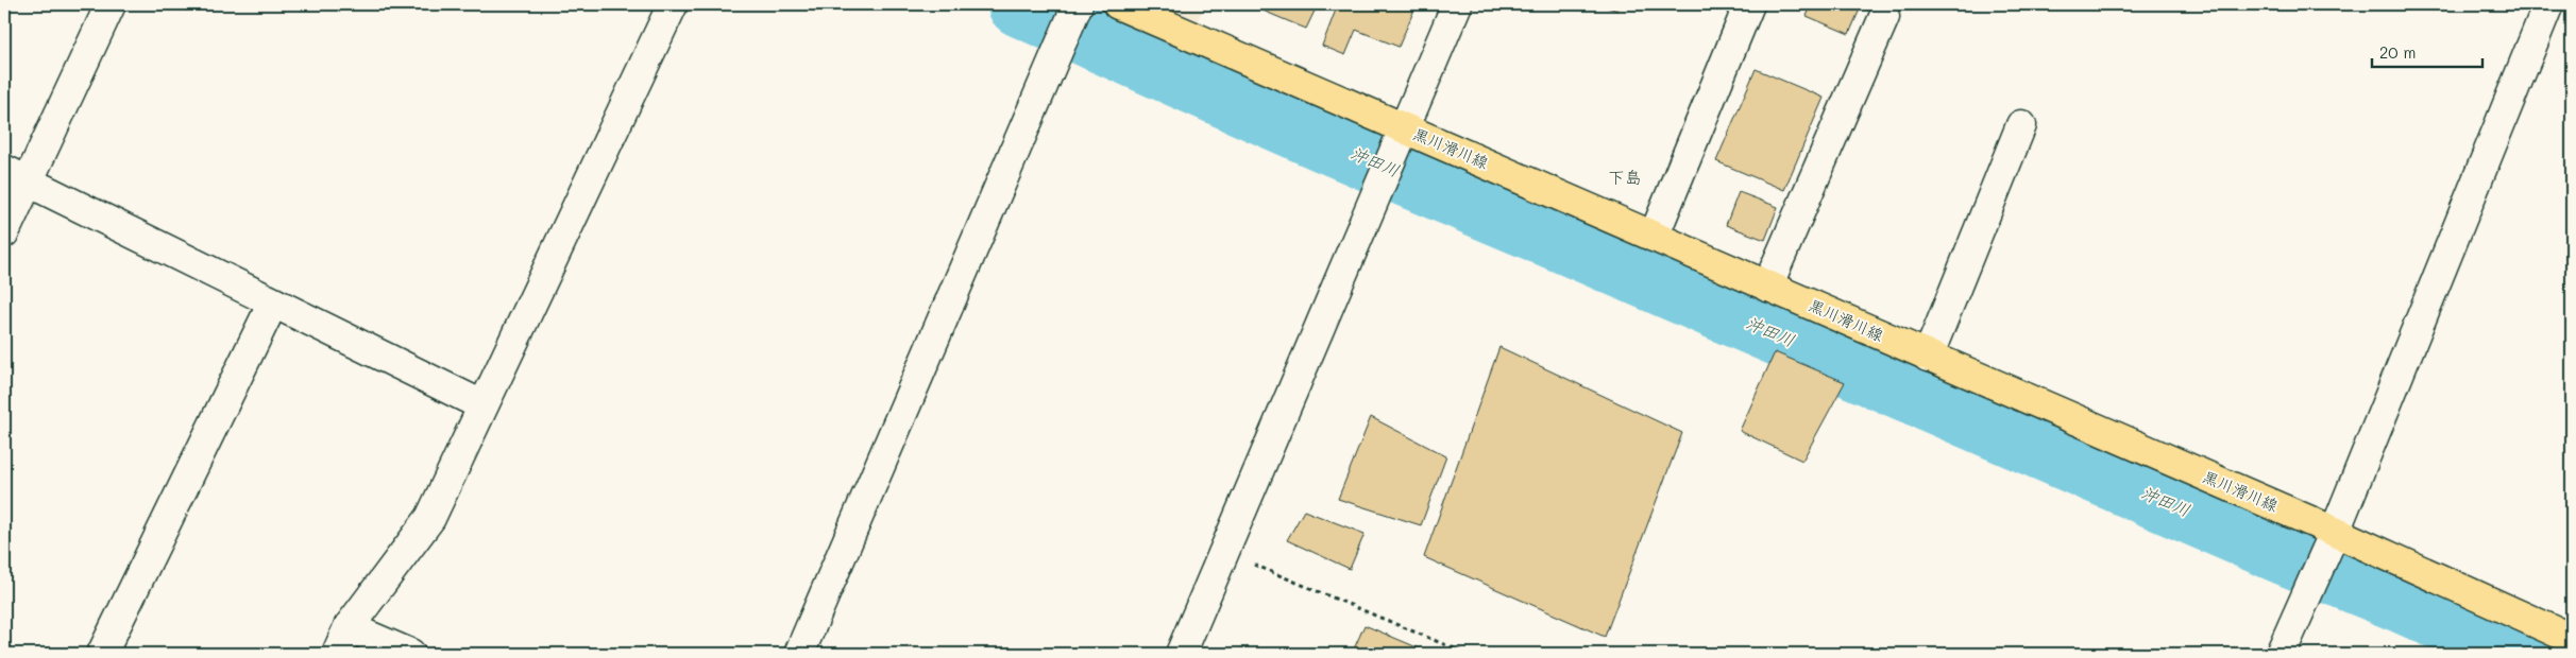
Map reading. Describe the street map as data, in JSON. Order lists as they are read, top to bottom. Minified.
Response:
{"streets":{"main road":["黒川滑川線"]},"districts":["下島"],"water":["沖田川"],"scale_bar":"20 m"}
